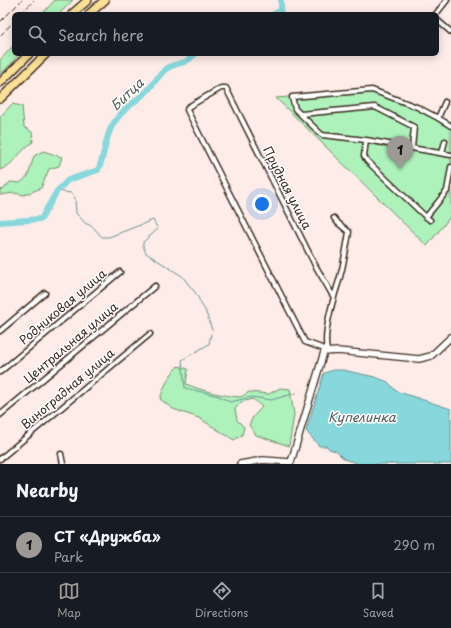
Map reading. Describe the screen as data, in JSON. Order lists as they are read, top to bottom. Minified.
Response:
{"streets":{"street":["Прудная улица","Родниковая улица","Центральная улица","Виноградная улица"]},"water":["Битца","Купелинка"],"page":{"search":"Search here","pins":"1","heading":"Nearby","list":[{"mark":"1","name":"СТ «Дружба»","note":"Park","value":"290 m"}],"nav":["Map","Directions","Saved"]}}
